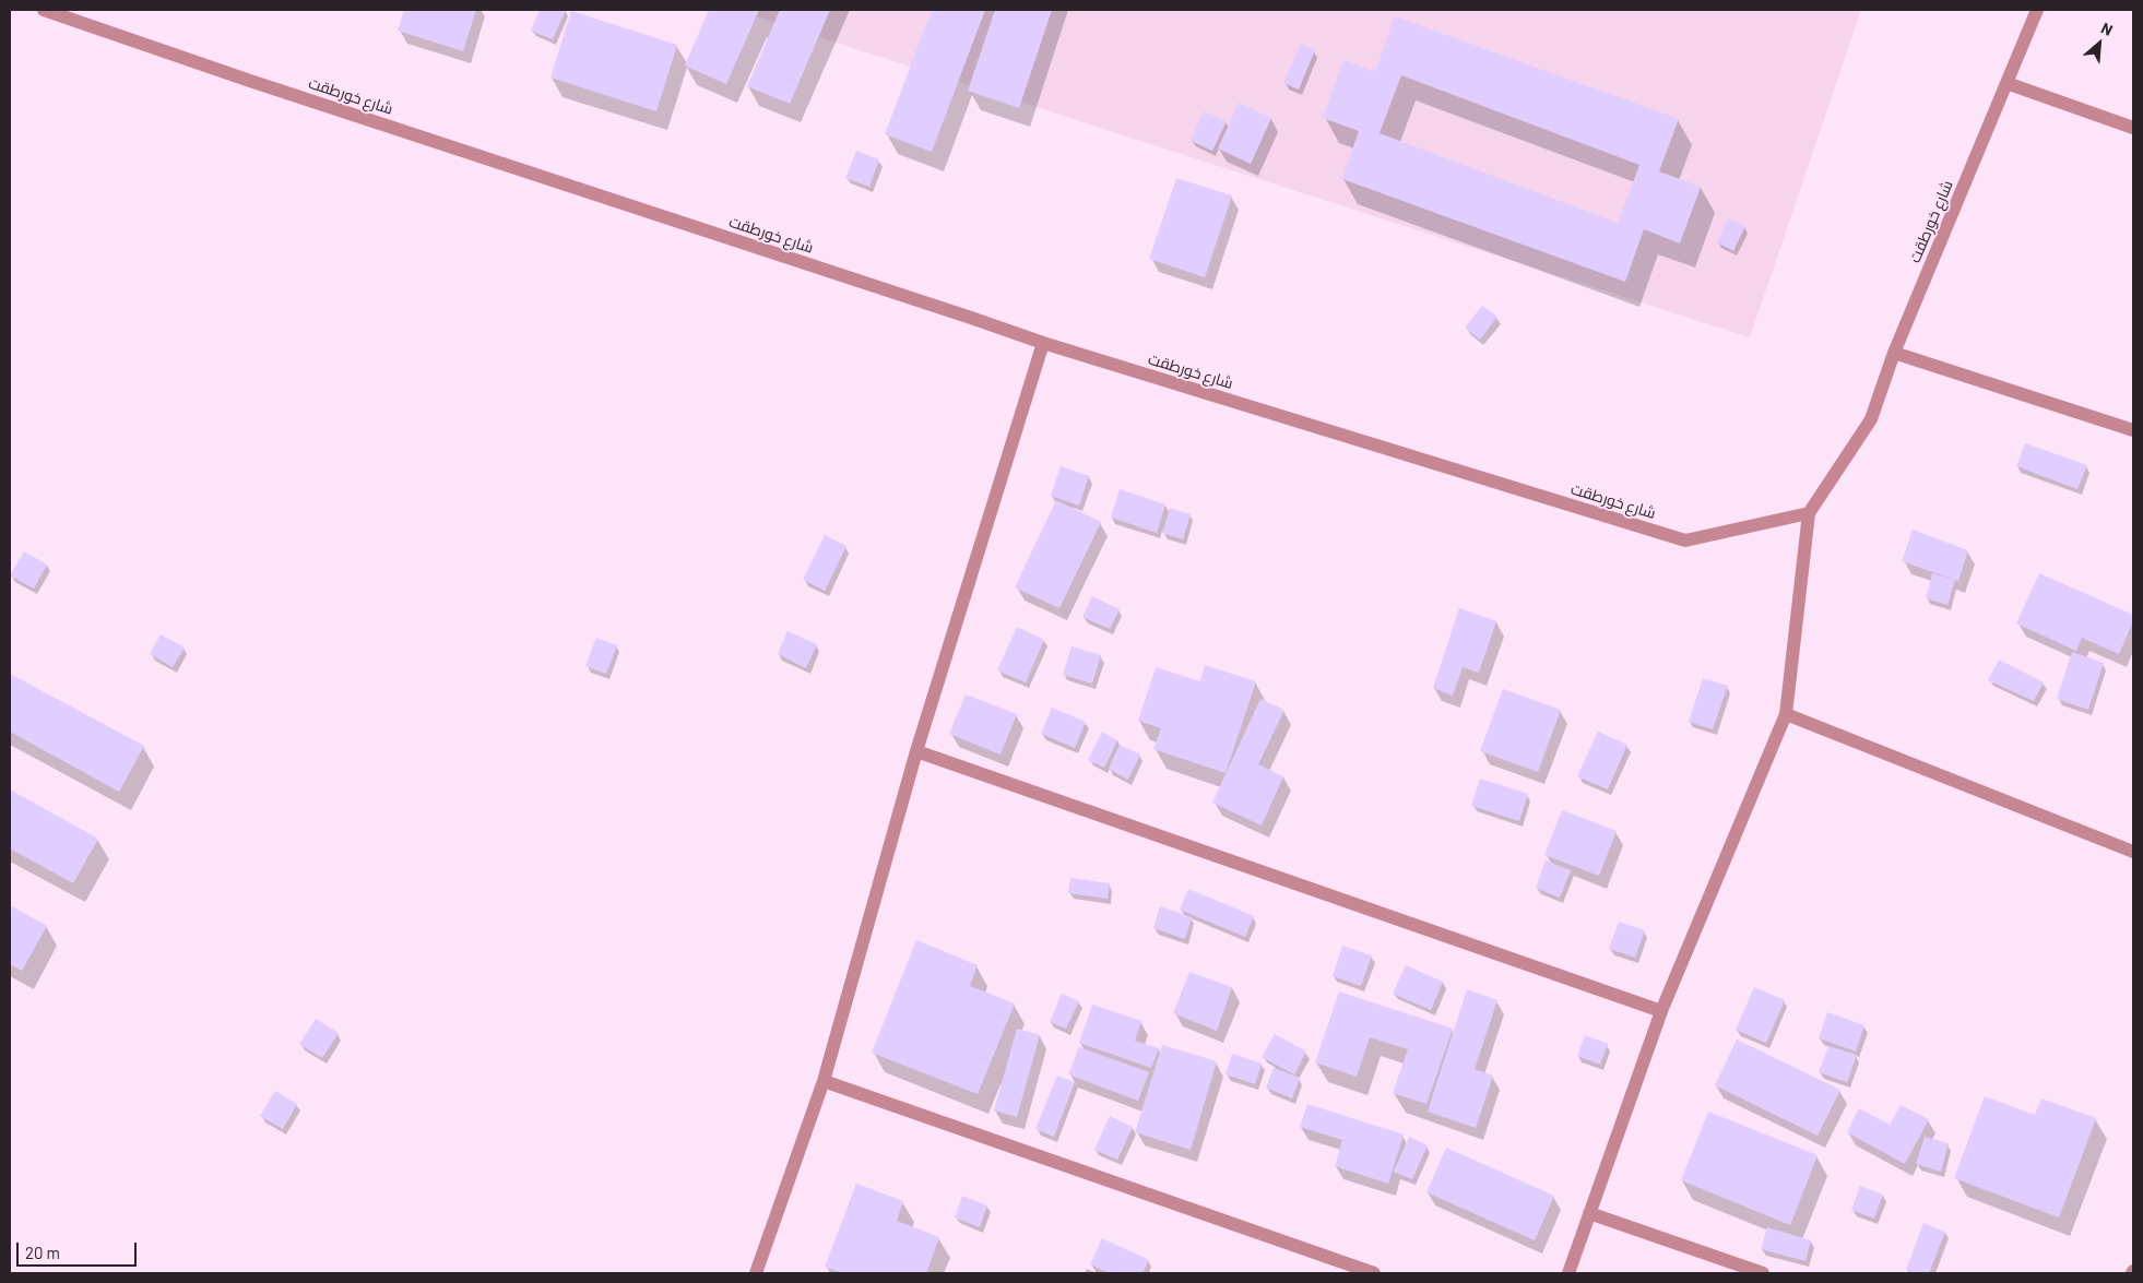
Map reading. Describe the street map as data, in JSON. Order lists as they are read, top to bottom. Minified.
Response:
{"streets":{"street":["شارع خورطقت"]},"scale_bar":"20 m","north":"top right"}
